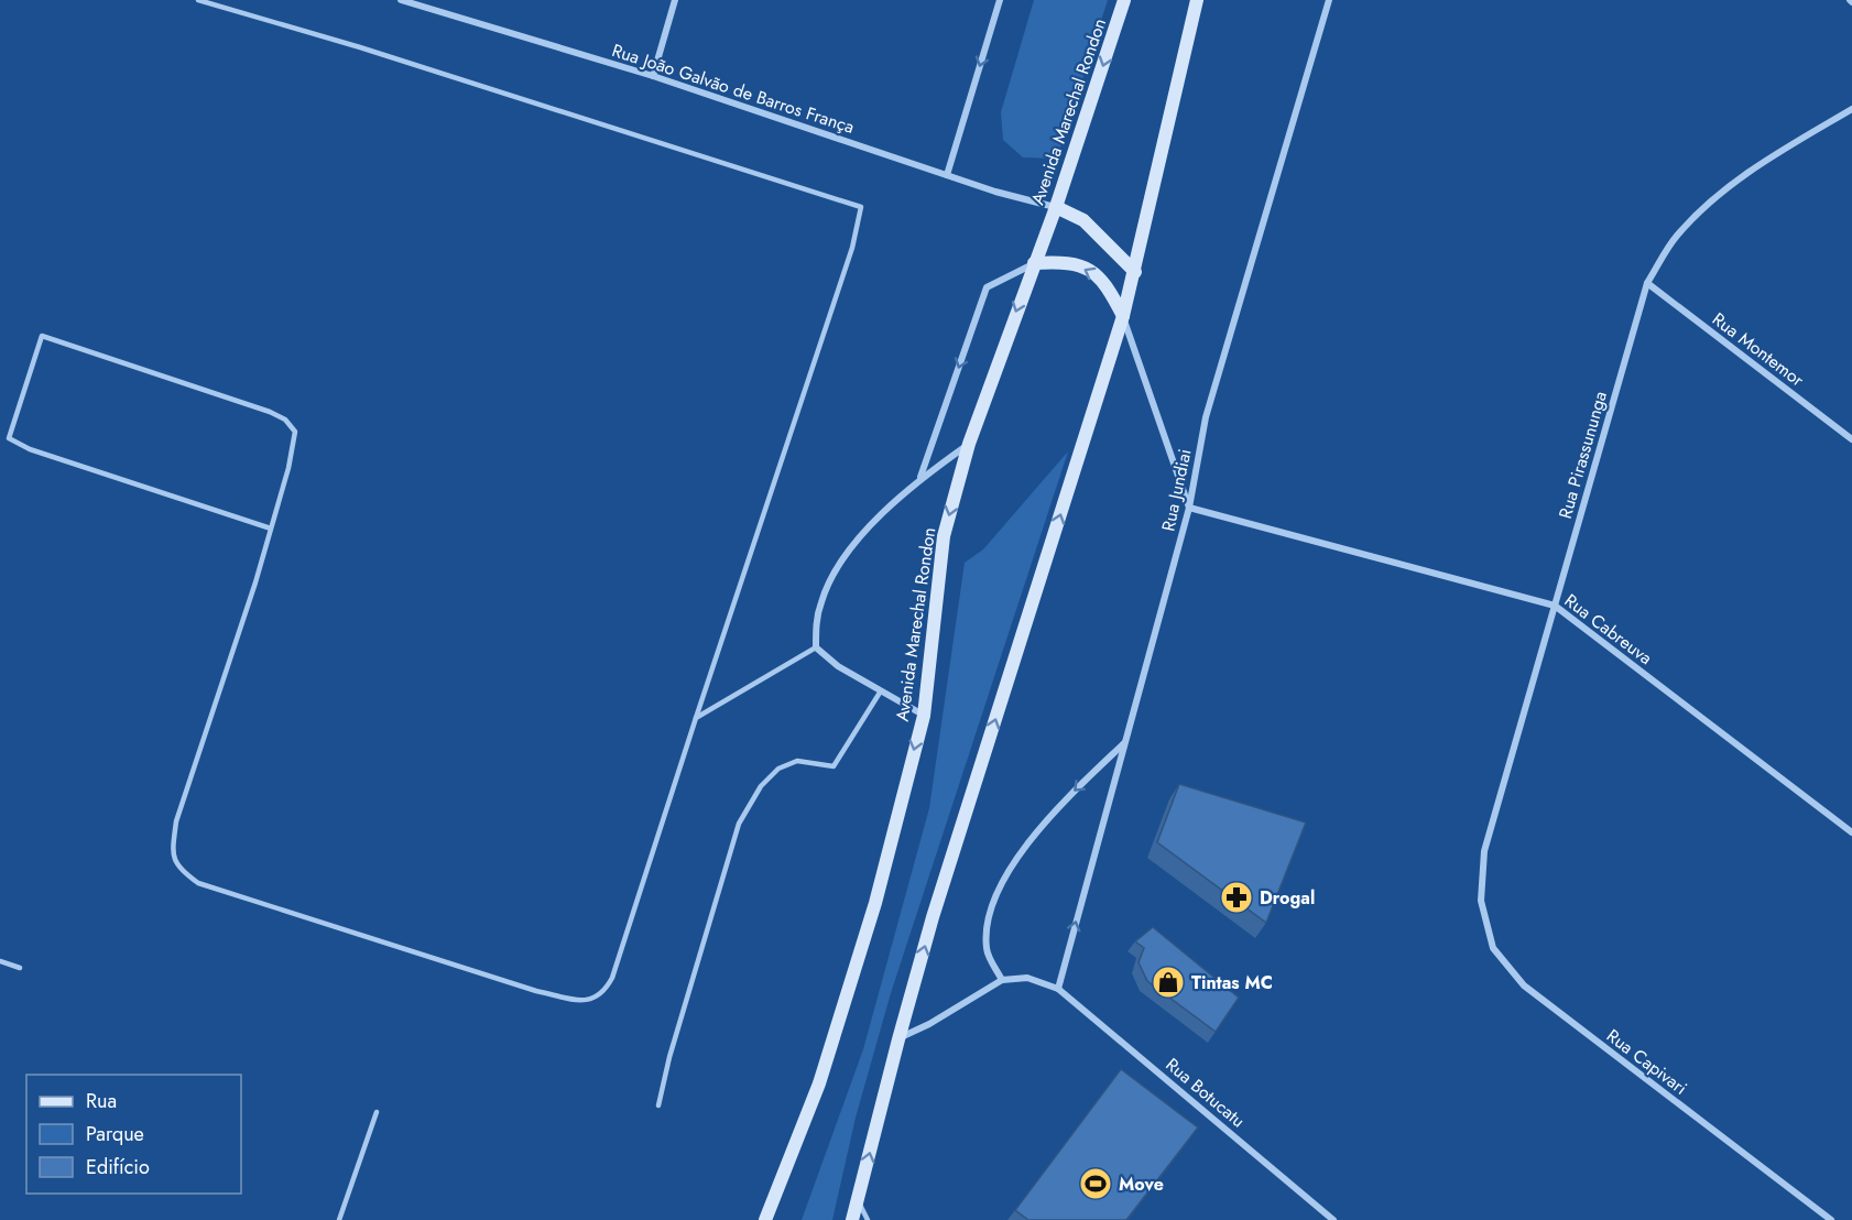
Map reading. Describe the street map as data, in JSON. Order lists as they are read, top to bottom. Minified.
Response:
{"streets":{"main road":["Avenida Marechal Rondon"],"street":["Rua João Galvão de Barros França","Rua Montemor","Rua Pirassununga","Rua Jundiai","Rua Cabreuva","Rua Capivari","Rua Botucatu"]},"crossings":[["Rua João Galvão de Barros França","Avenida Marechal Rondon"],["Rua Montemor","Rua Pirassununga"],["Rua Pirassununga","Rua Cabreuva"],["Rua Pirassununga","Rua Capivari"],["Rua Jundiai","Rua Cabreuva"],["Rua Jundiai","Rua Botucatu"]],"places":{"pharmacy":["Drogal"],"shop":["Tintas MC"],"sports":["Move"]},"legend":["Rua","Parque","Edifício"]}
